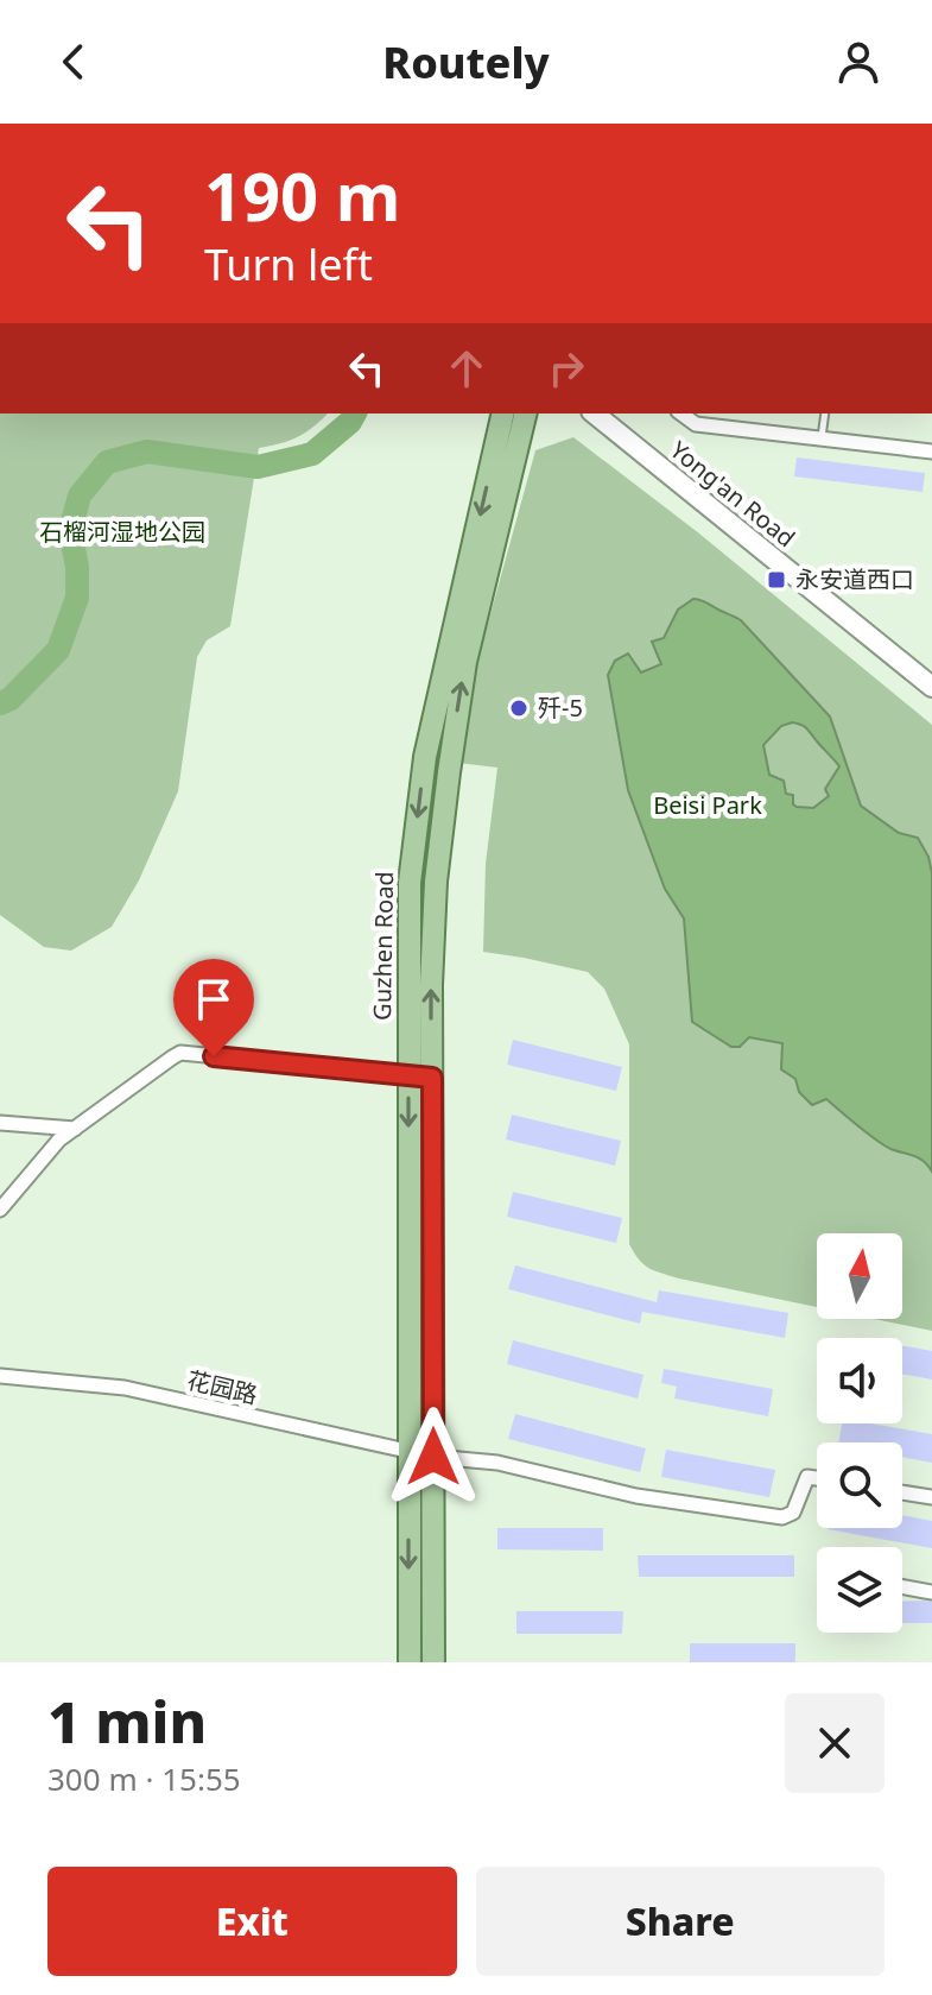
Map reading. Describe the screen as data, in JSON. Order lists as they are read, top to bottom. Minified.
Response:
{"streets":{"main road":["Yong'an Road","Guzhen Road"],"street":["花园路"]},"crossings":[["Guzhen Road","花园路"]],"parks":["石榴河湿地公园","Beisi Park"],"places":{"transit":["永安道西口"],"other":["歼-5"]},"north":"top","page":{"header":"Routely","turn":["190 m","Turn left"],"heading":["1 min","300 m · 15:55"],"buttons":["Exit","Share"]}}
